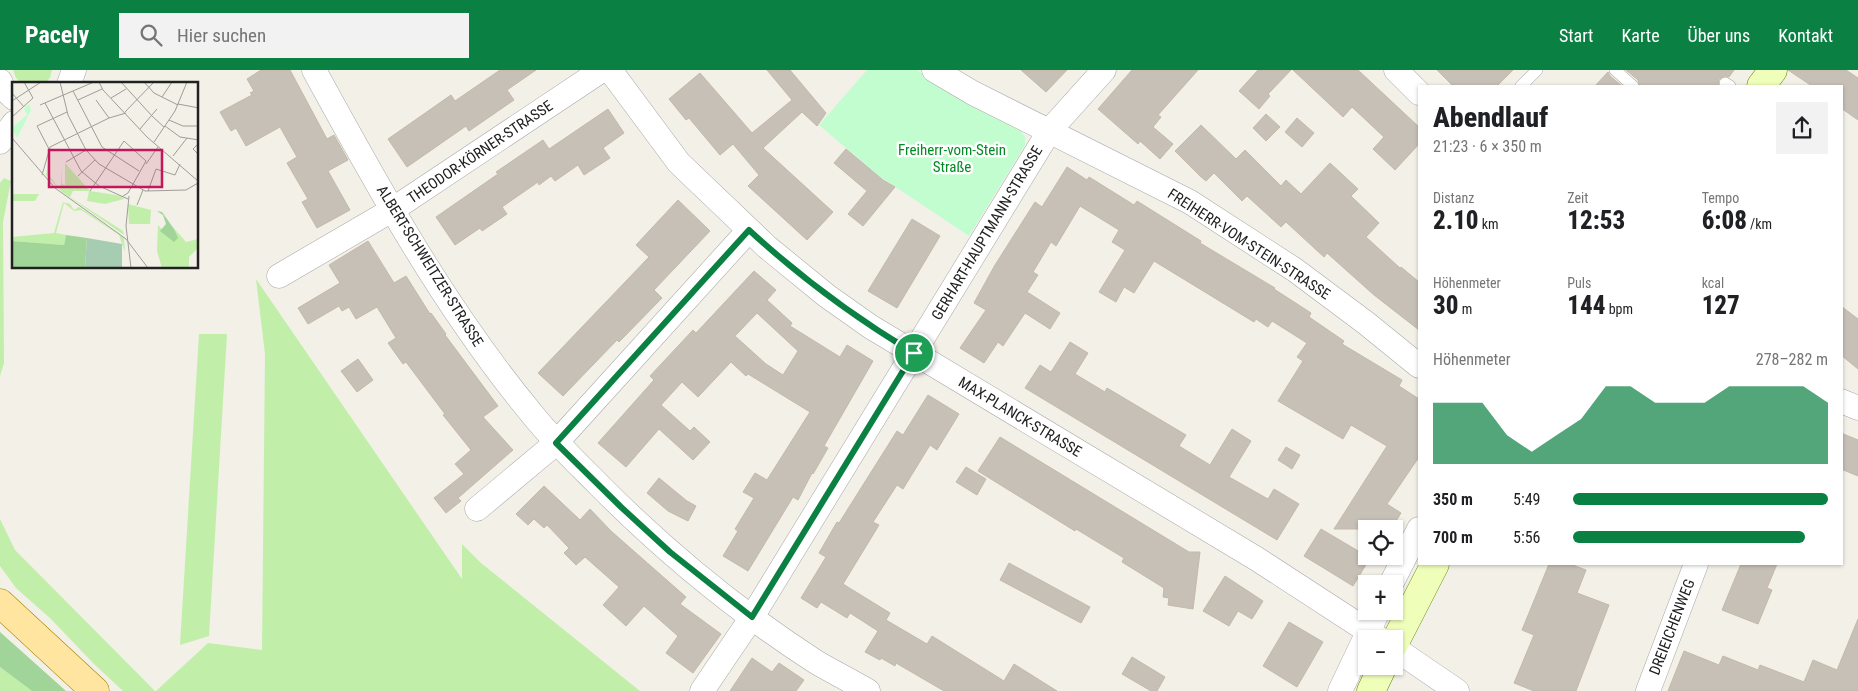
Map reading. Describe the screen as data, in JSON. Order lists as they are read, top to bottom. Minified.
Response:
{"streets":{"street":["THEODOR-KÖRNER-STRASSE","GERHART-HAUPTMANN-STRASSE","FREIHERR-VOM-STEIN-STRASSE","ALBERT-SCHWEITZER-STRASSE","MAX-PLANCK-STRASSE","DREIEICHENWEG"]},"crossings":[["THEODOR-KÖRNER-STRASSE","ALBERT-SCHWEITZER-STRASSE"],["GERHART-HAUPTMANN-STRASSE","FREIHERR-VOM-STEIN-STRASSE"],["GERHART-HAUPTMANN-STRASSE","ALBERT-SCHWEITZER-STRASSE"],["GERHART-HAUPTMANN-STRASSE","MAX-PLANCK-STRASSE"]],"parks":["Freiherr-vom-Stein Straße"],"page":{"header":"Pacely","search":"Hier suchen","nav":["Start","Karte","Über uns","Kontakt"],"heading":["Abendlauf","21:23 · 6 × 350 m"],"stats":[["Distanz","2.10 km"],["Zeit","12:53"],["Tempo","6:08 /km"],["Höhenmeter","30 m"],["Puls","144 bpm"],["kcal","127"]],"chart":["Höhenmeter","278–282 m"],"list":[{"name":"350 m","note":"5:49"},{"name":"700 m","note":"5:56"}],"map_buttons":["+","−"]}}
